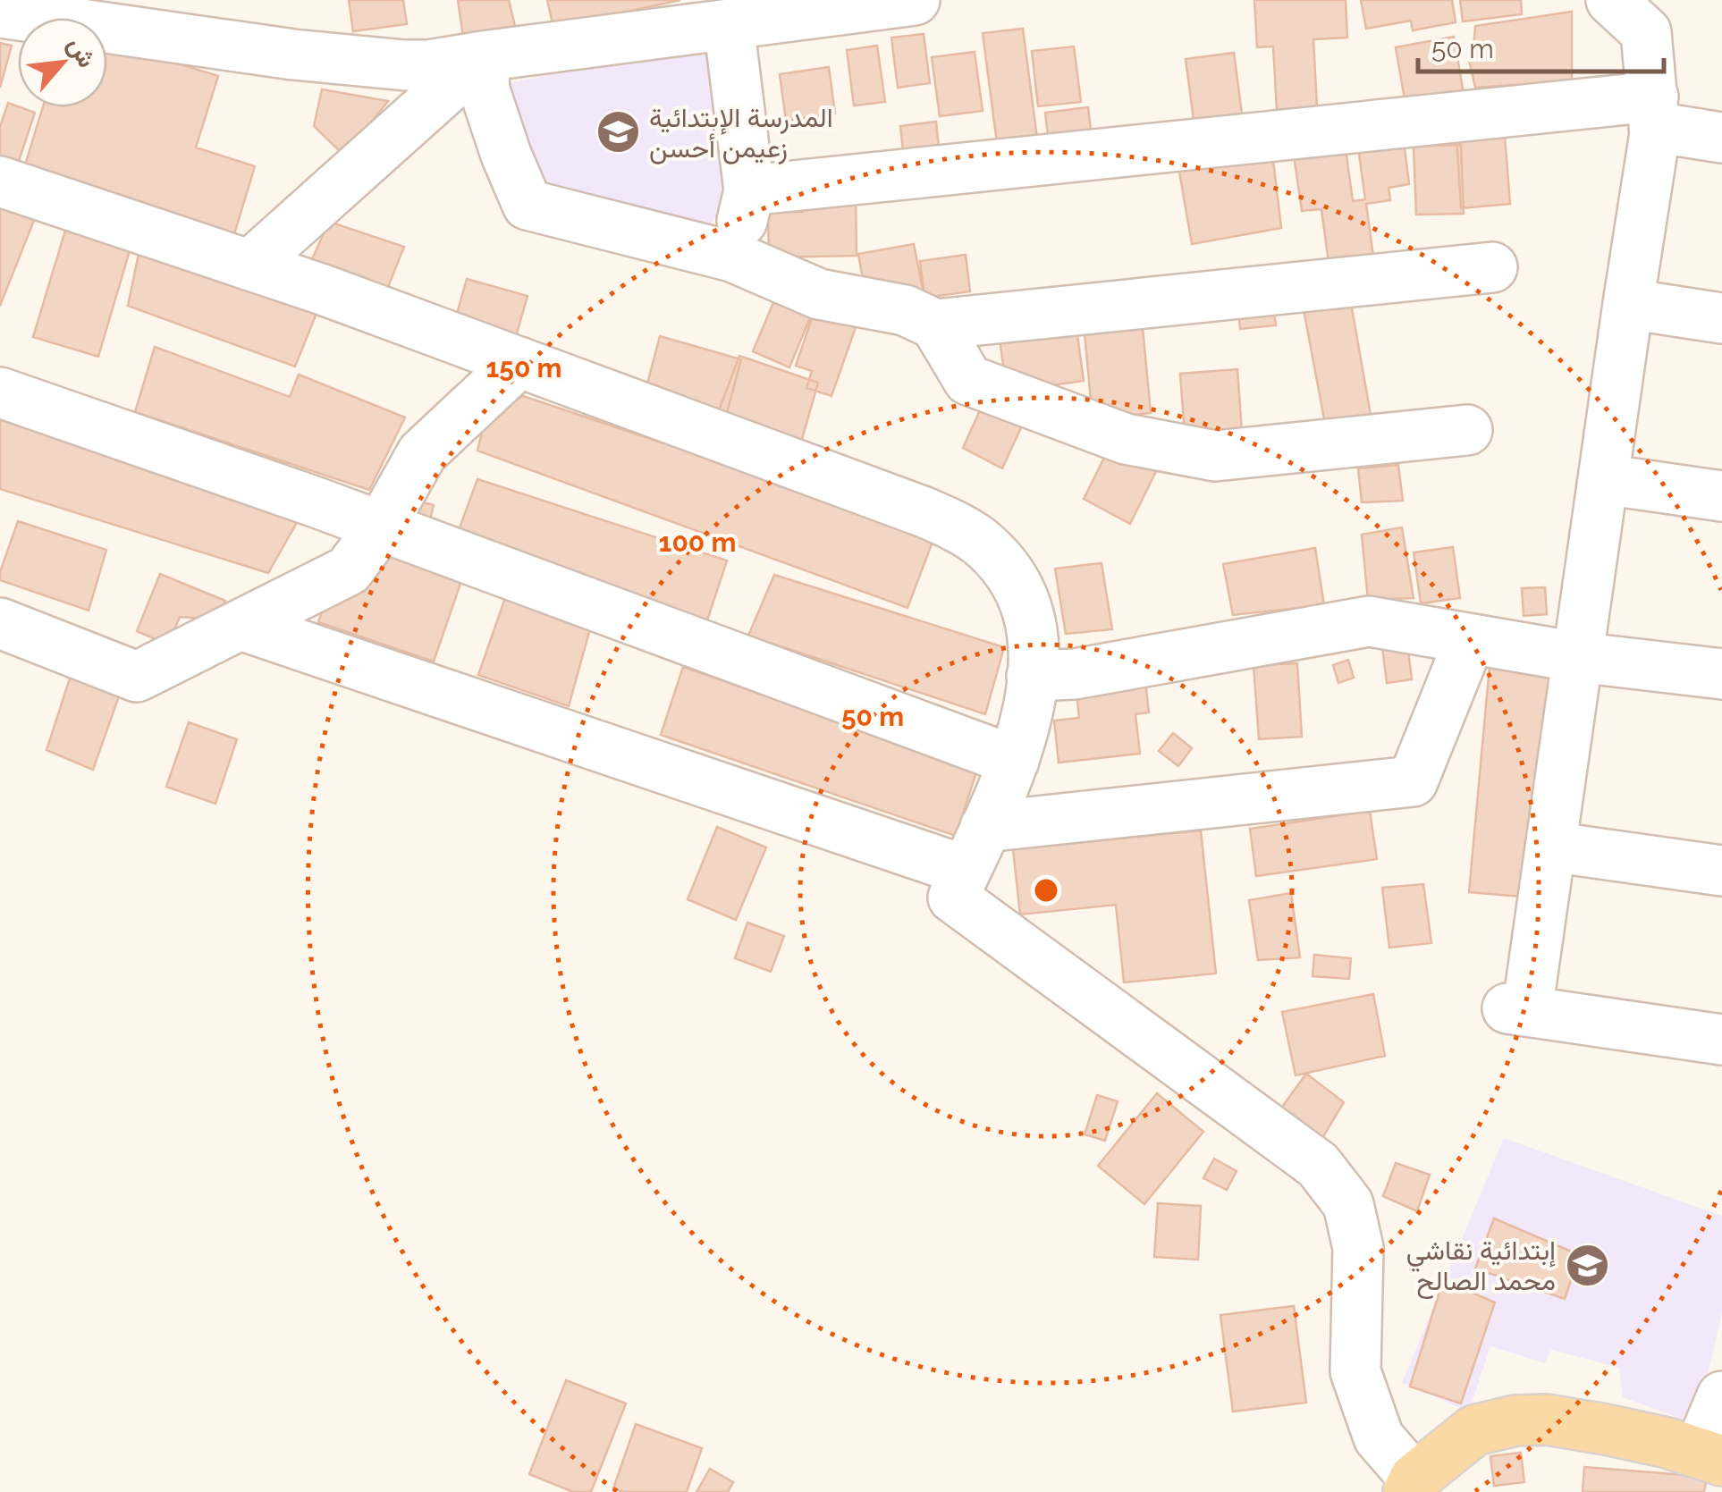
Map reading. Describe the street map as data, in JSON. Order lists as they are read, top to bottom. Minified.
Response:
{"places":{"school or university":["المدرسة الإبتدائية زعيمن أحسن","إبتدائية نقاشي محمد الصالح"]},"scale_bar":"50 m","north":"top right","rings":["150 m","100 m","50 m"]}
